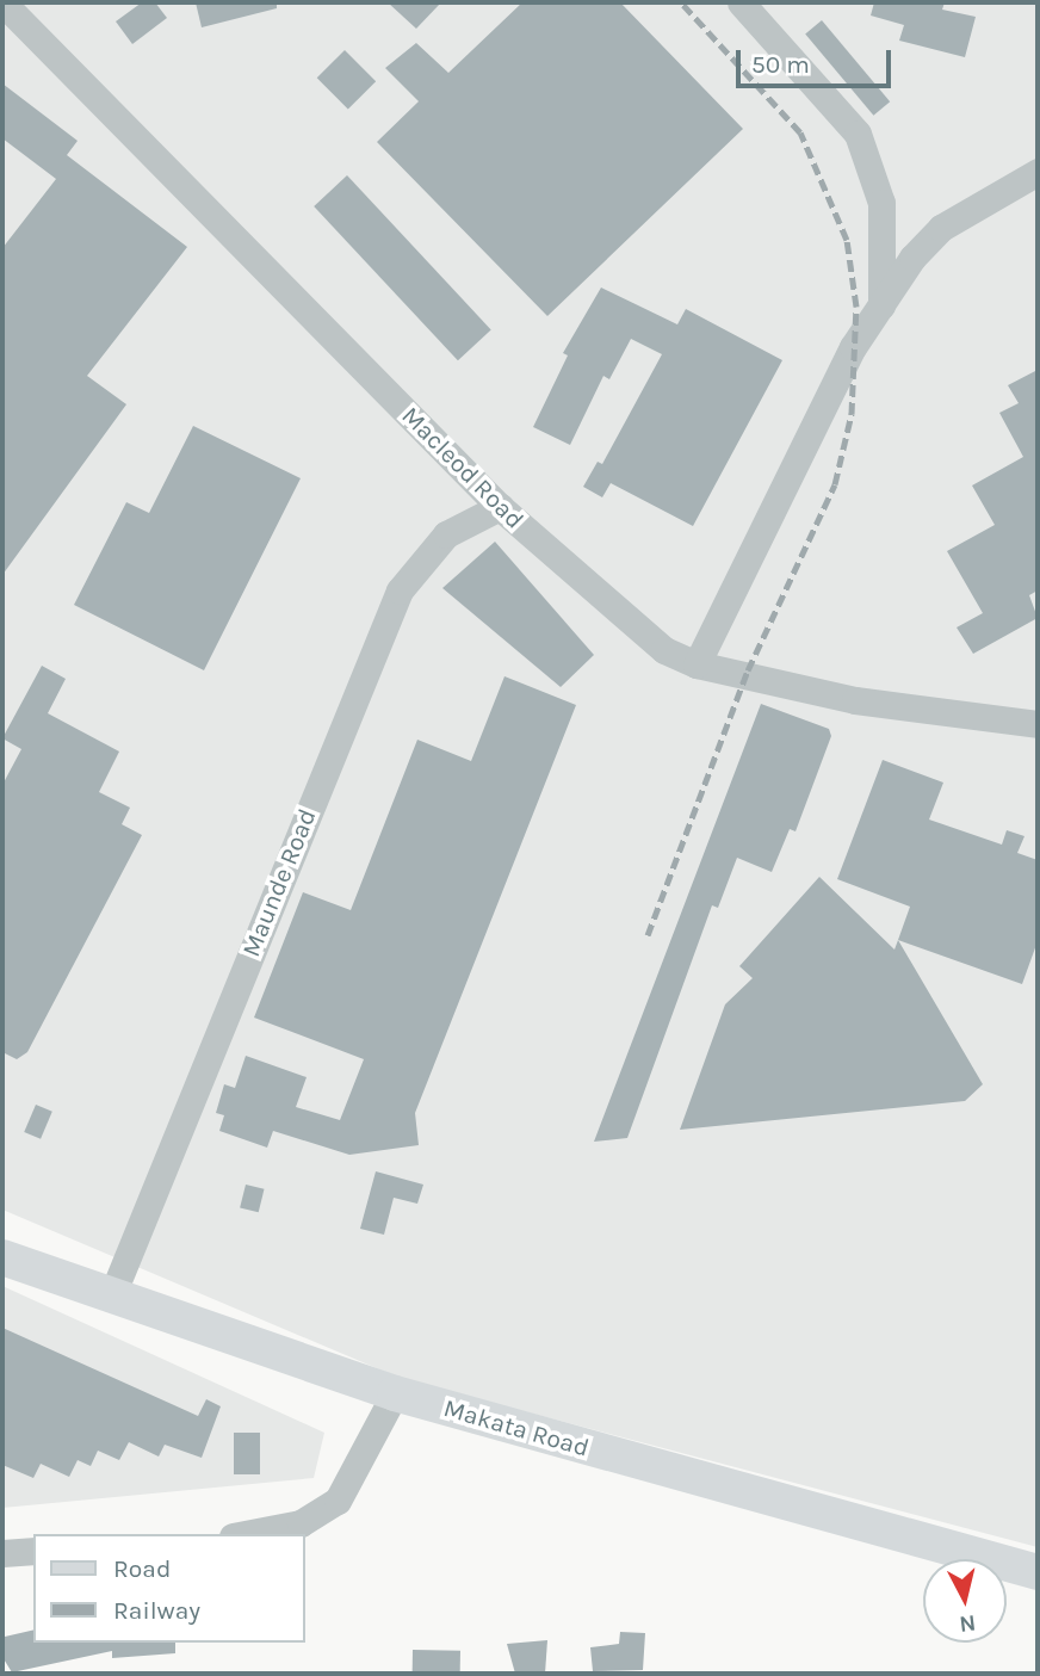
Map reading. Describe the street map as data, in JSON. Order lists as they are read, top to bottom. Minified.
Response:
{"streets":{"main road":["Makata Road"],"street":["Macleod Road","Maunde Road"]},"crossings":[["Macleod Road","Maunde Road"],["Maunde Road","Makata Road"]],"legend":["Road","Railway"],"scale_bar":"50 m","north":"bottom"}
